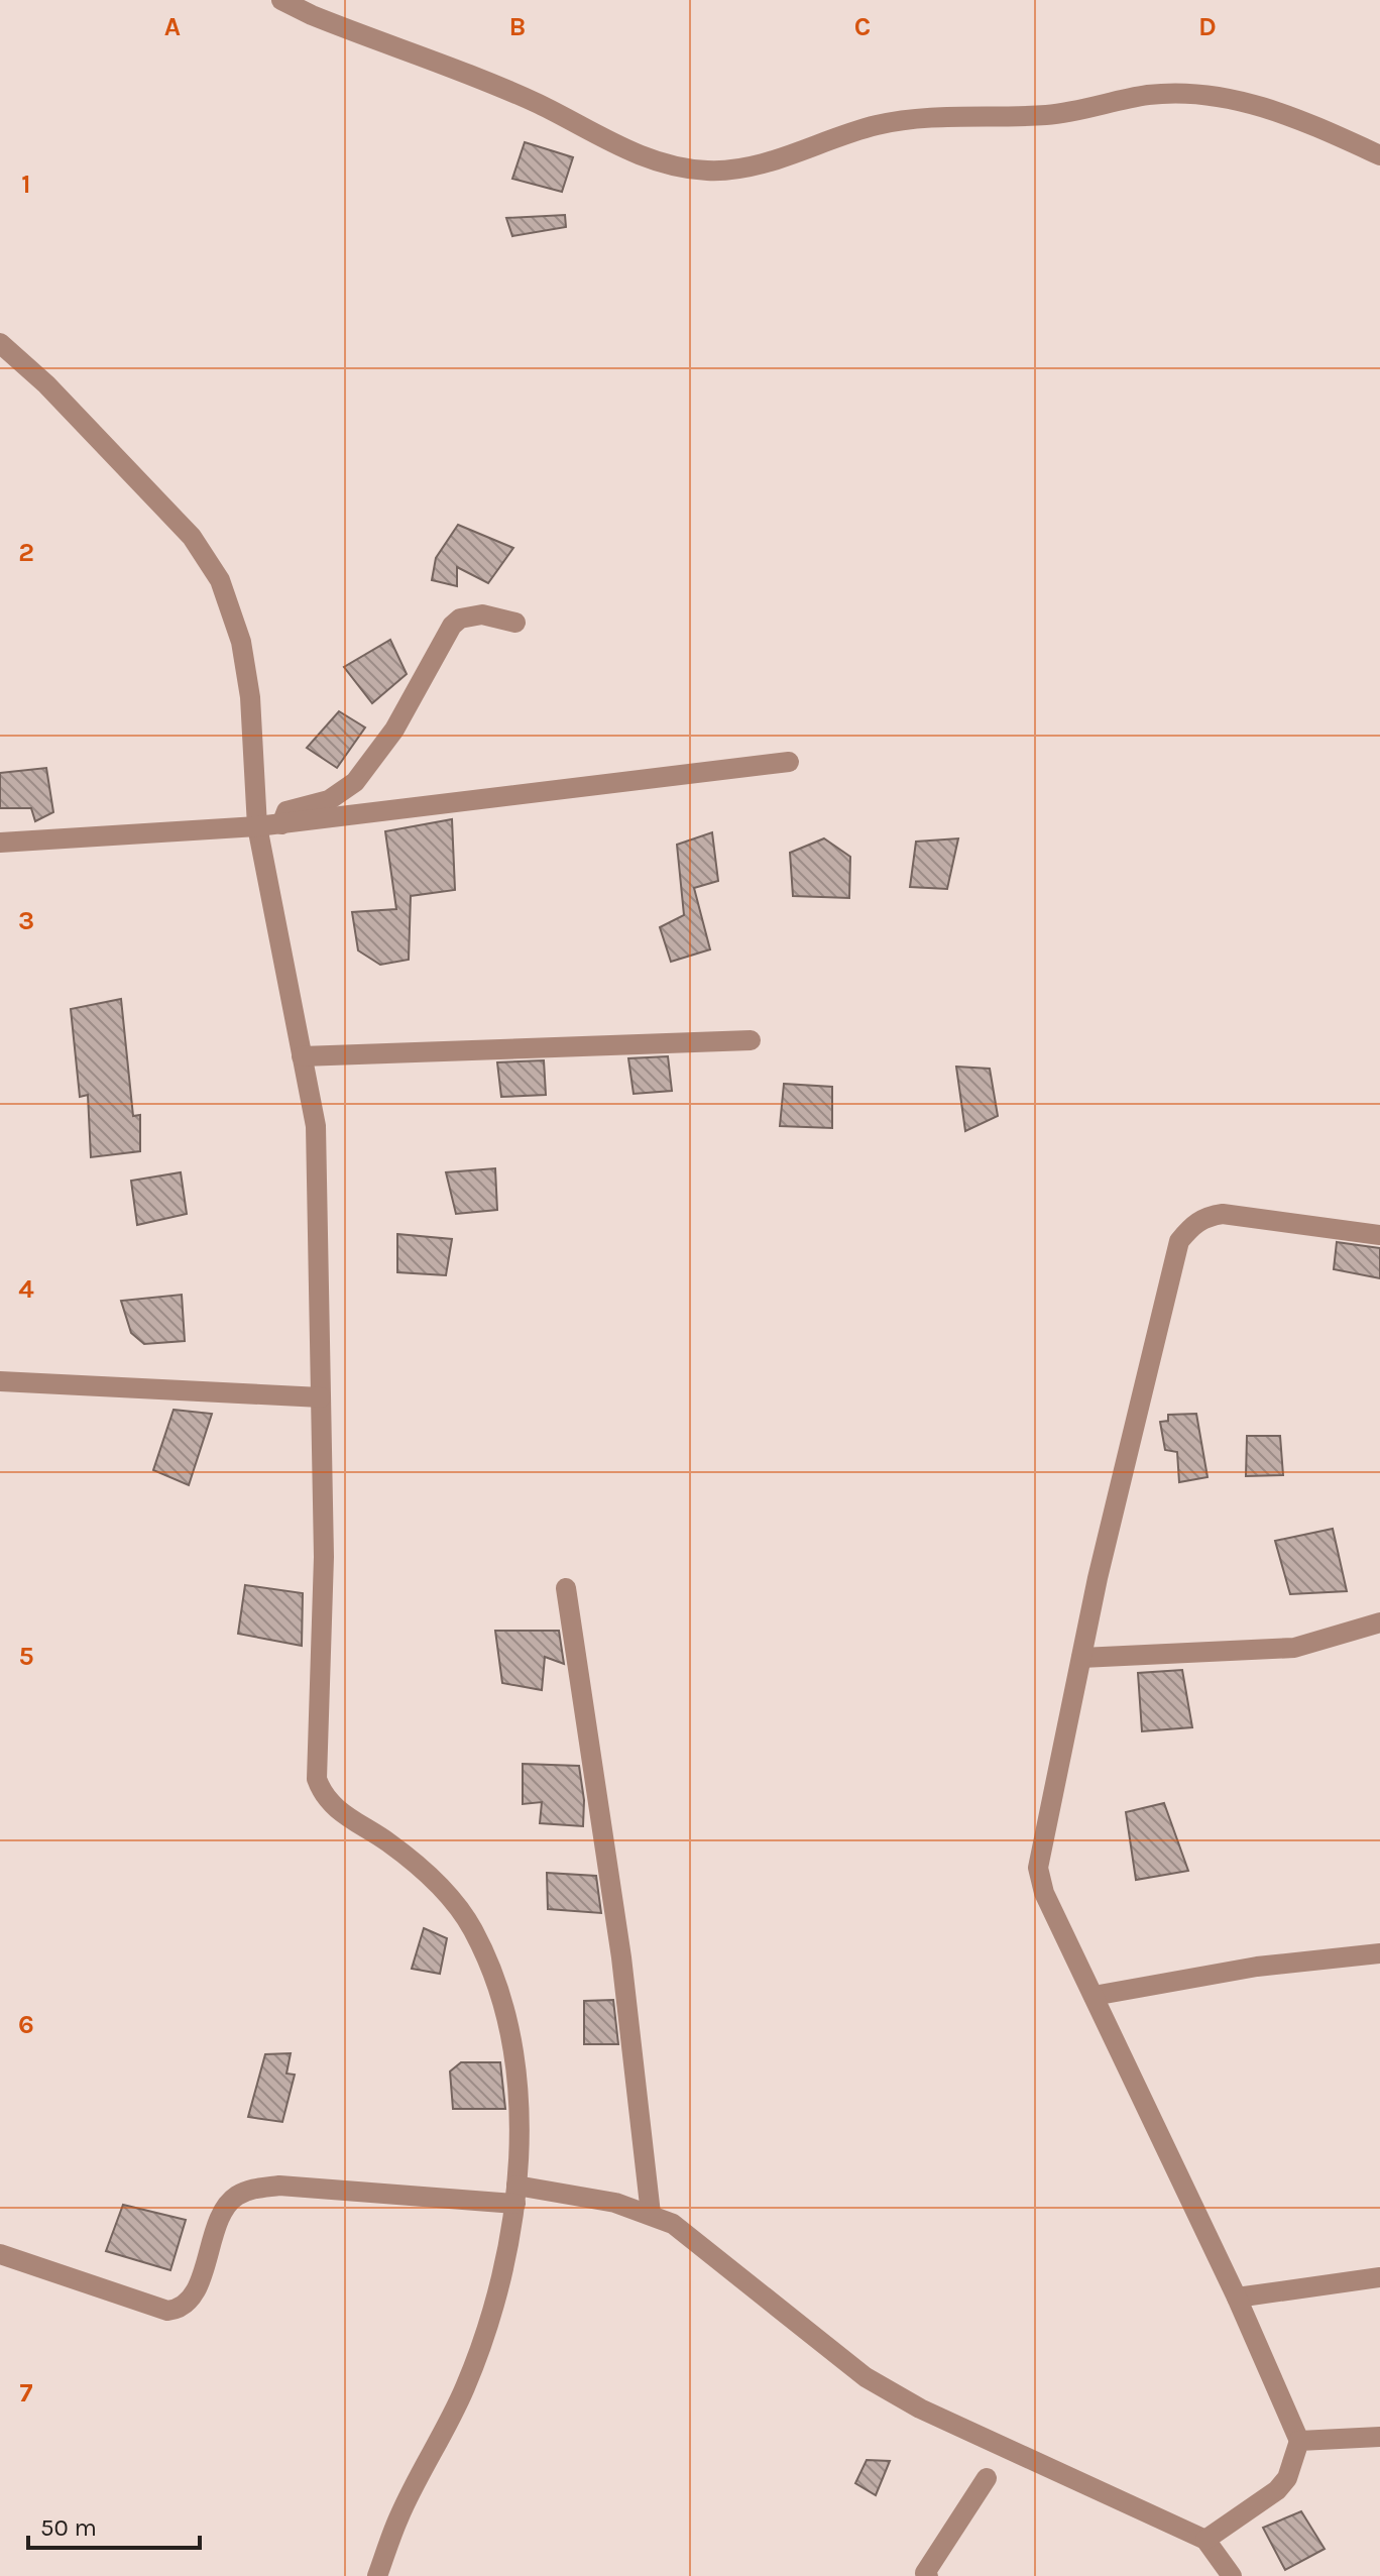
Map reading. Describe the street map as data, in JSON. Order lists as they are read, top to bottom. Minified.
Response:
{"scale_bar":"50 m","grid":{"columns":["A","B","C","D"],"rows":["1","2","3","4","5","6","7"]}}
